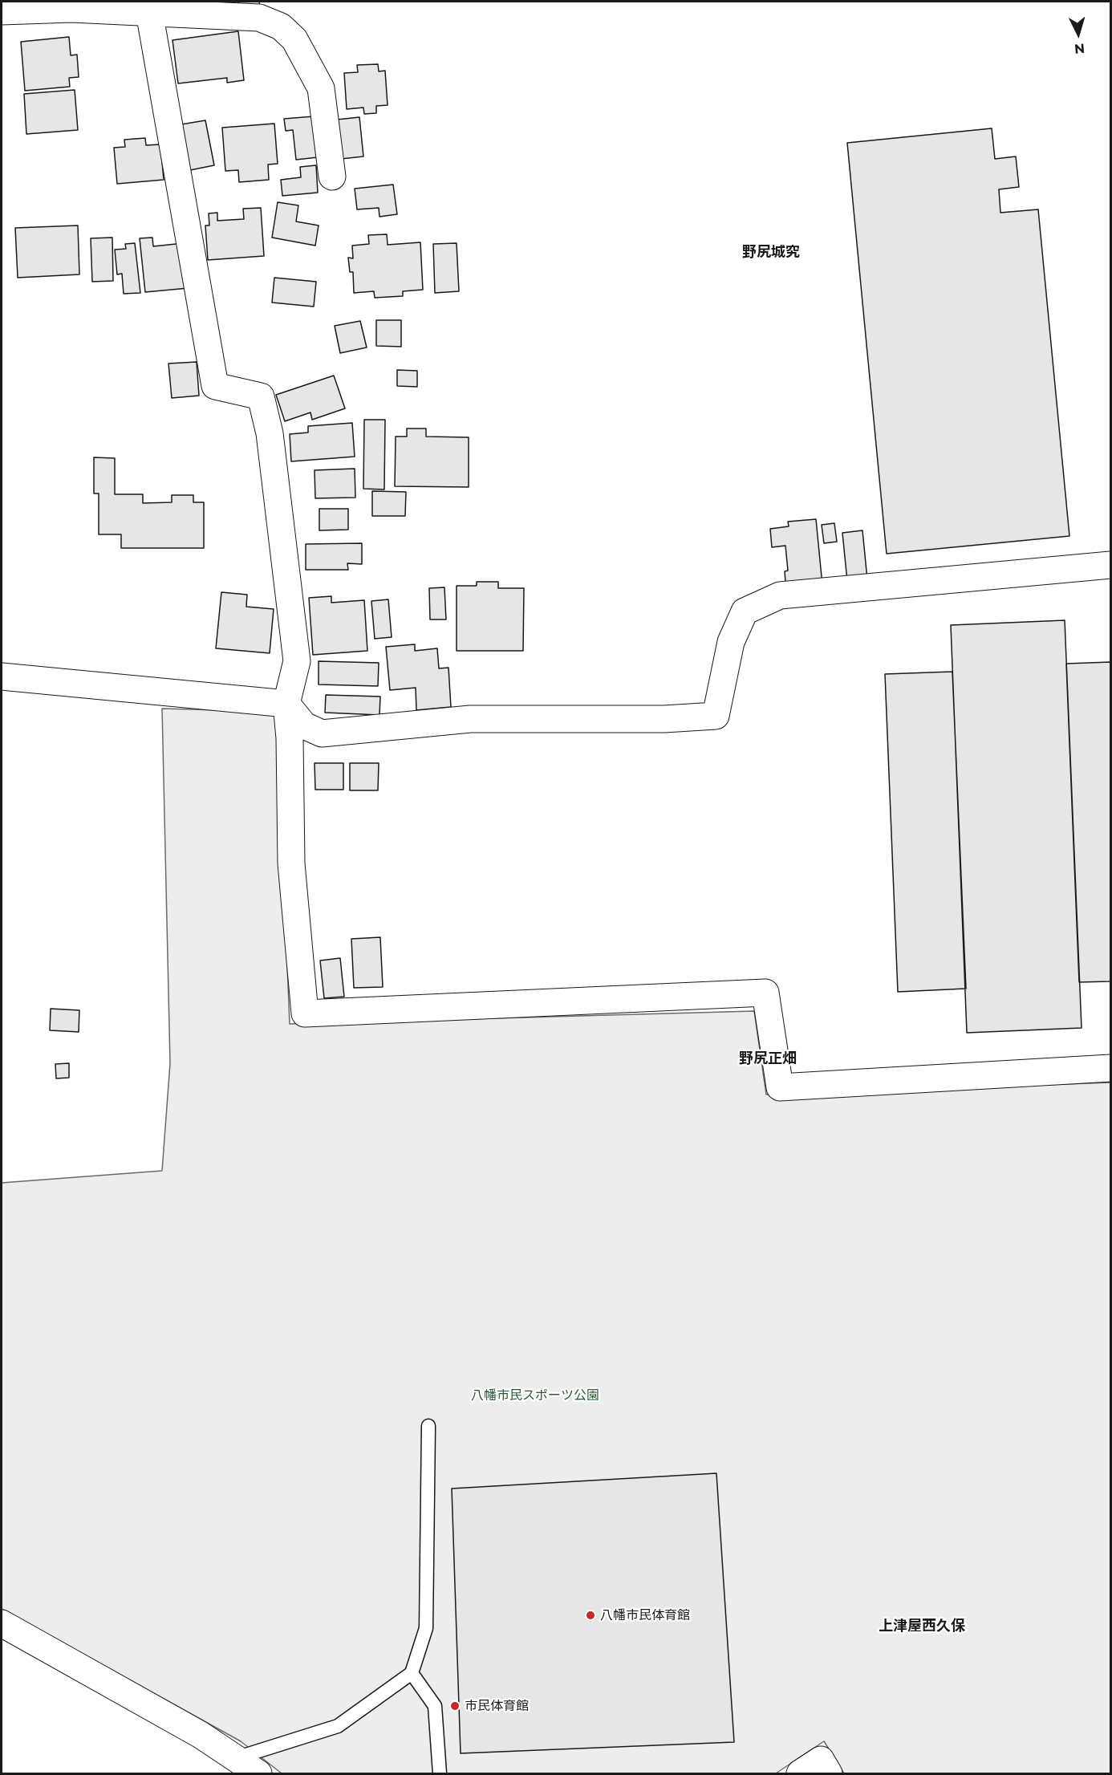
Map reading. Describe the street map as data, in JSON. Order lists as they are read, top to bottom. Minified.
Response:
{"districts":["野尻城究","野尻正畑","上津屋西久保"],"parks":["八幡市民スポーツ公園"],"places":["八幡市民体育館","市民体育館"],"north":"bottom"}
